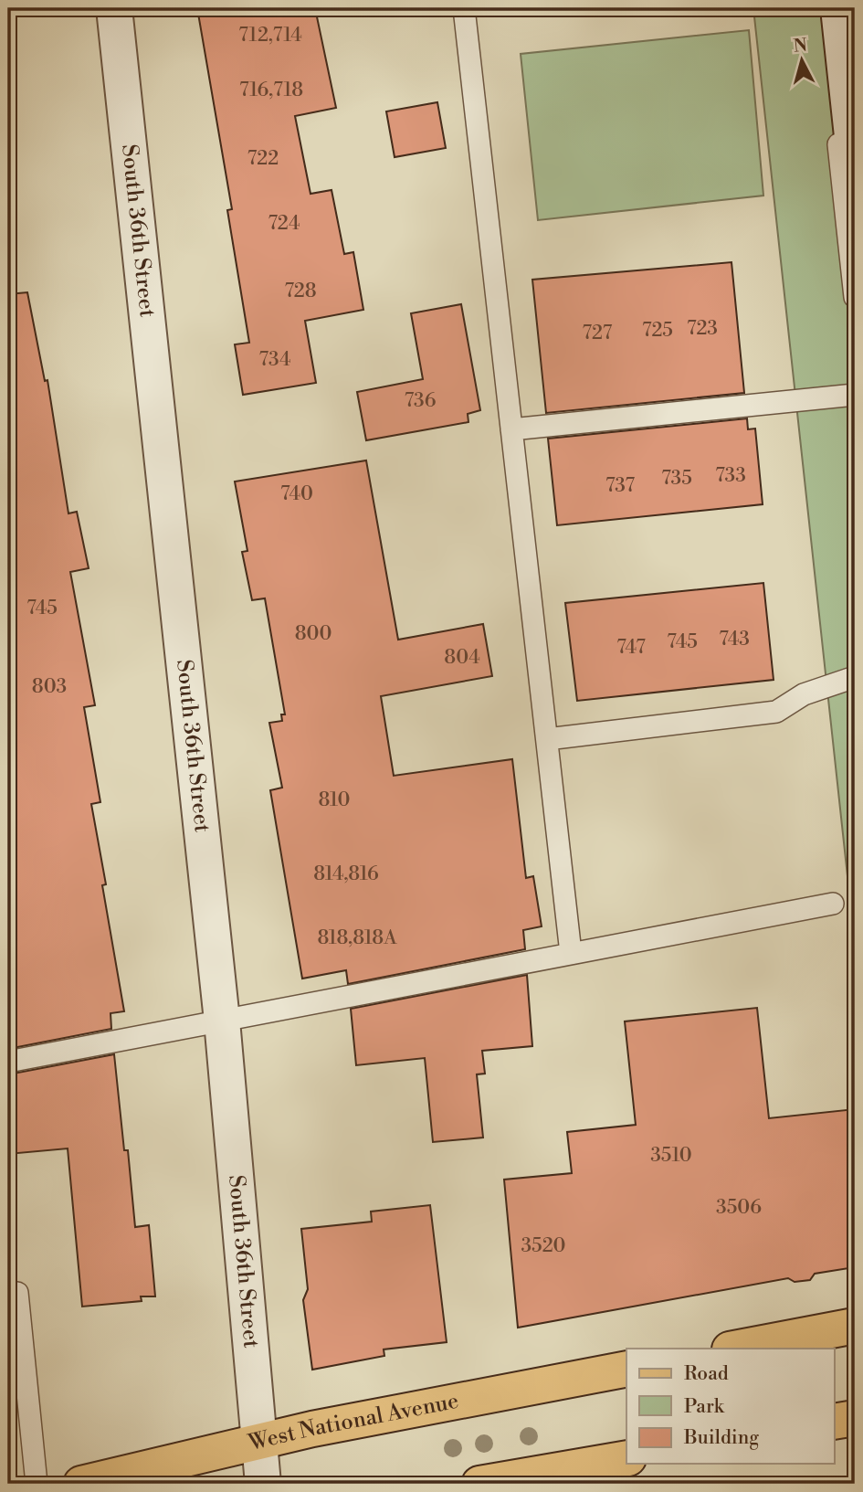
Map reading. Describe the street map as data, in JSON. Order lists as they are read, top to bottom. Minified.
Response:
{"streets":{"main road":["West National Avenue"],"street":["South 36th Street"]},"crossings":[["South 36th Street","West National Avenue"]],"house_numbers":["712,714","716,718","722","724","728","723","725","727","734","736","733","735","737","740","745","800","743","745","747","804","803","810","814,816","818,818A","3510","3506","3520"],"legend":["Road","Park","Building"],"north":"top"}
